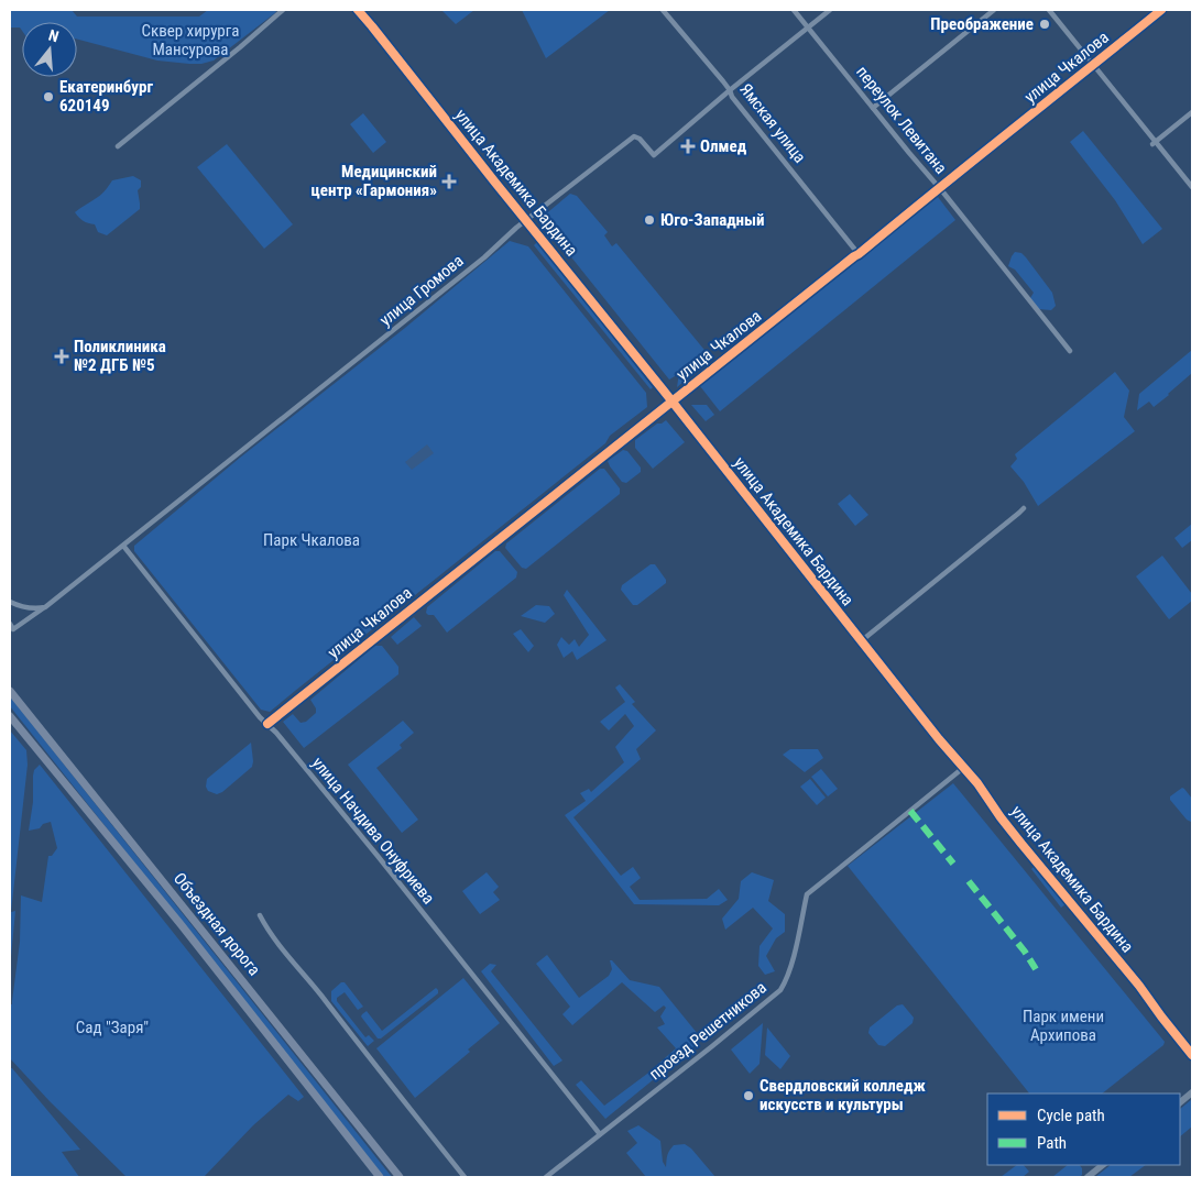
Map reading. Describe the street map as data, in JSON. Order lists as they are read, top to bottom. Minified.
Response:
{"streets":{"main road":["Объездная дорога"],"street":["улица Чкалова","переулок Левитана","Ямская улица","улица Академика Бардина","улица Громова","улица Начдива Онуфриева","проезд Решетникова"]},"crossings":[["улица Чкалова","переулок Левитана"],["улица Чкалова","Ямская улица"],["улица Чкалова","улица Академика Бардина"],["улица Чкалова","улица Начдива Онуфриева"],["переулок Левитана","улица Громова"],["Ямская улица","улица Громова"],["улица Академика Бардина","улица Громова"],["улица Академика Бардина","проезд Решетникова"],["улица Громова","улица Начдива Онуфриева"],["улица Начдива Онуфриева","проезд Решетникова"]],"parks":["Сквер хирурга Мансурова","Парк Чкалова","Парк имени Архипова","Сад \"Заря\""],"places":{"other":["Преображение","Екатеринбург 620149","Юго-Западный","Свердловский колледж искусств и культуры"],"health":["Олмед","Медицинский центр «Гармония»","Поликлиника №2 ДГБ №5"]},"legend":["Cycle path","Path"],"north":"top"}
